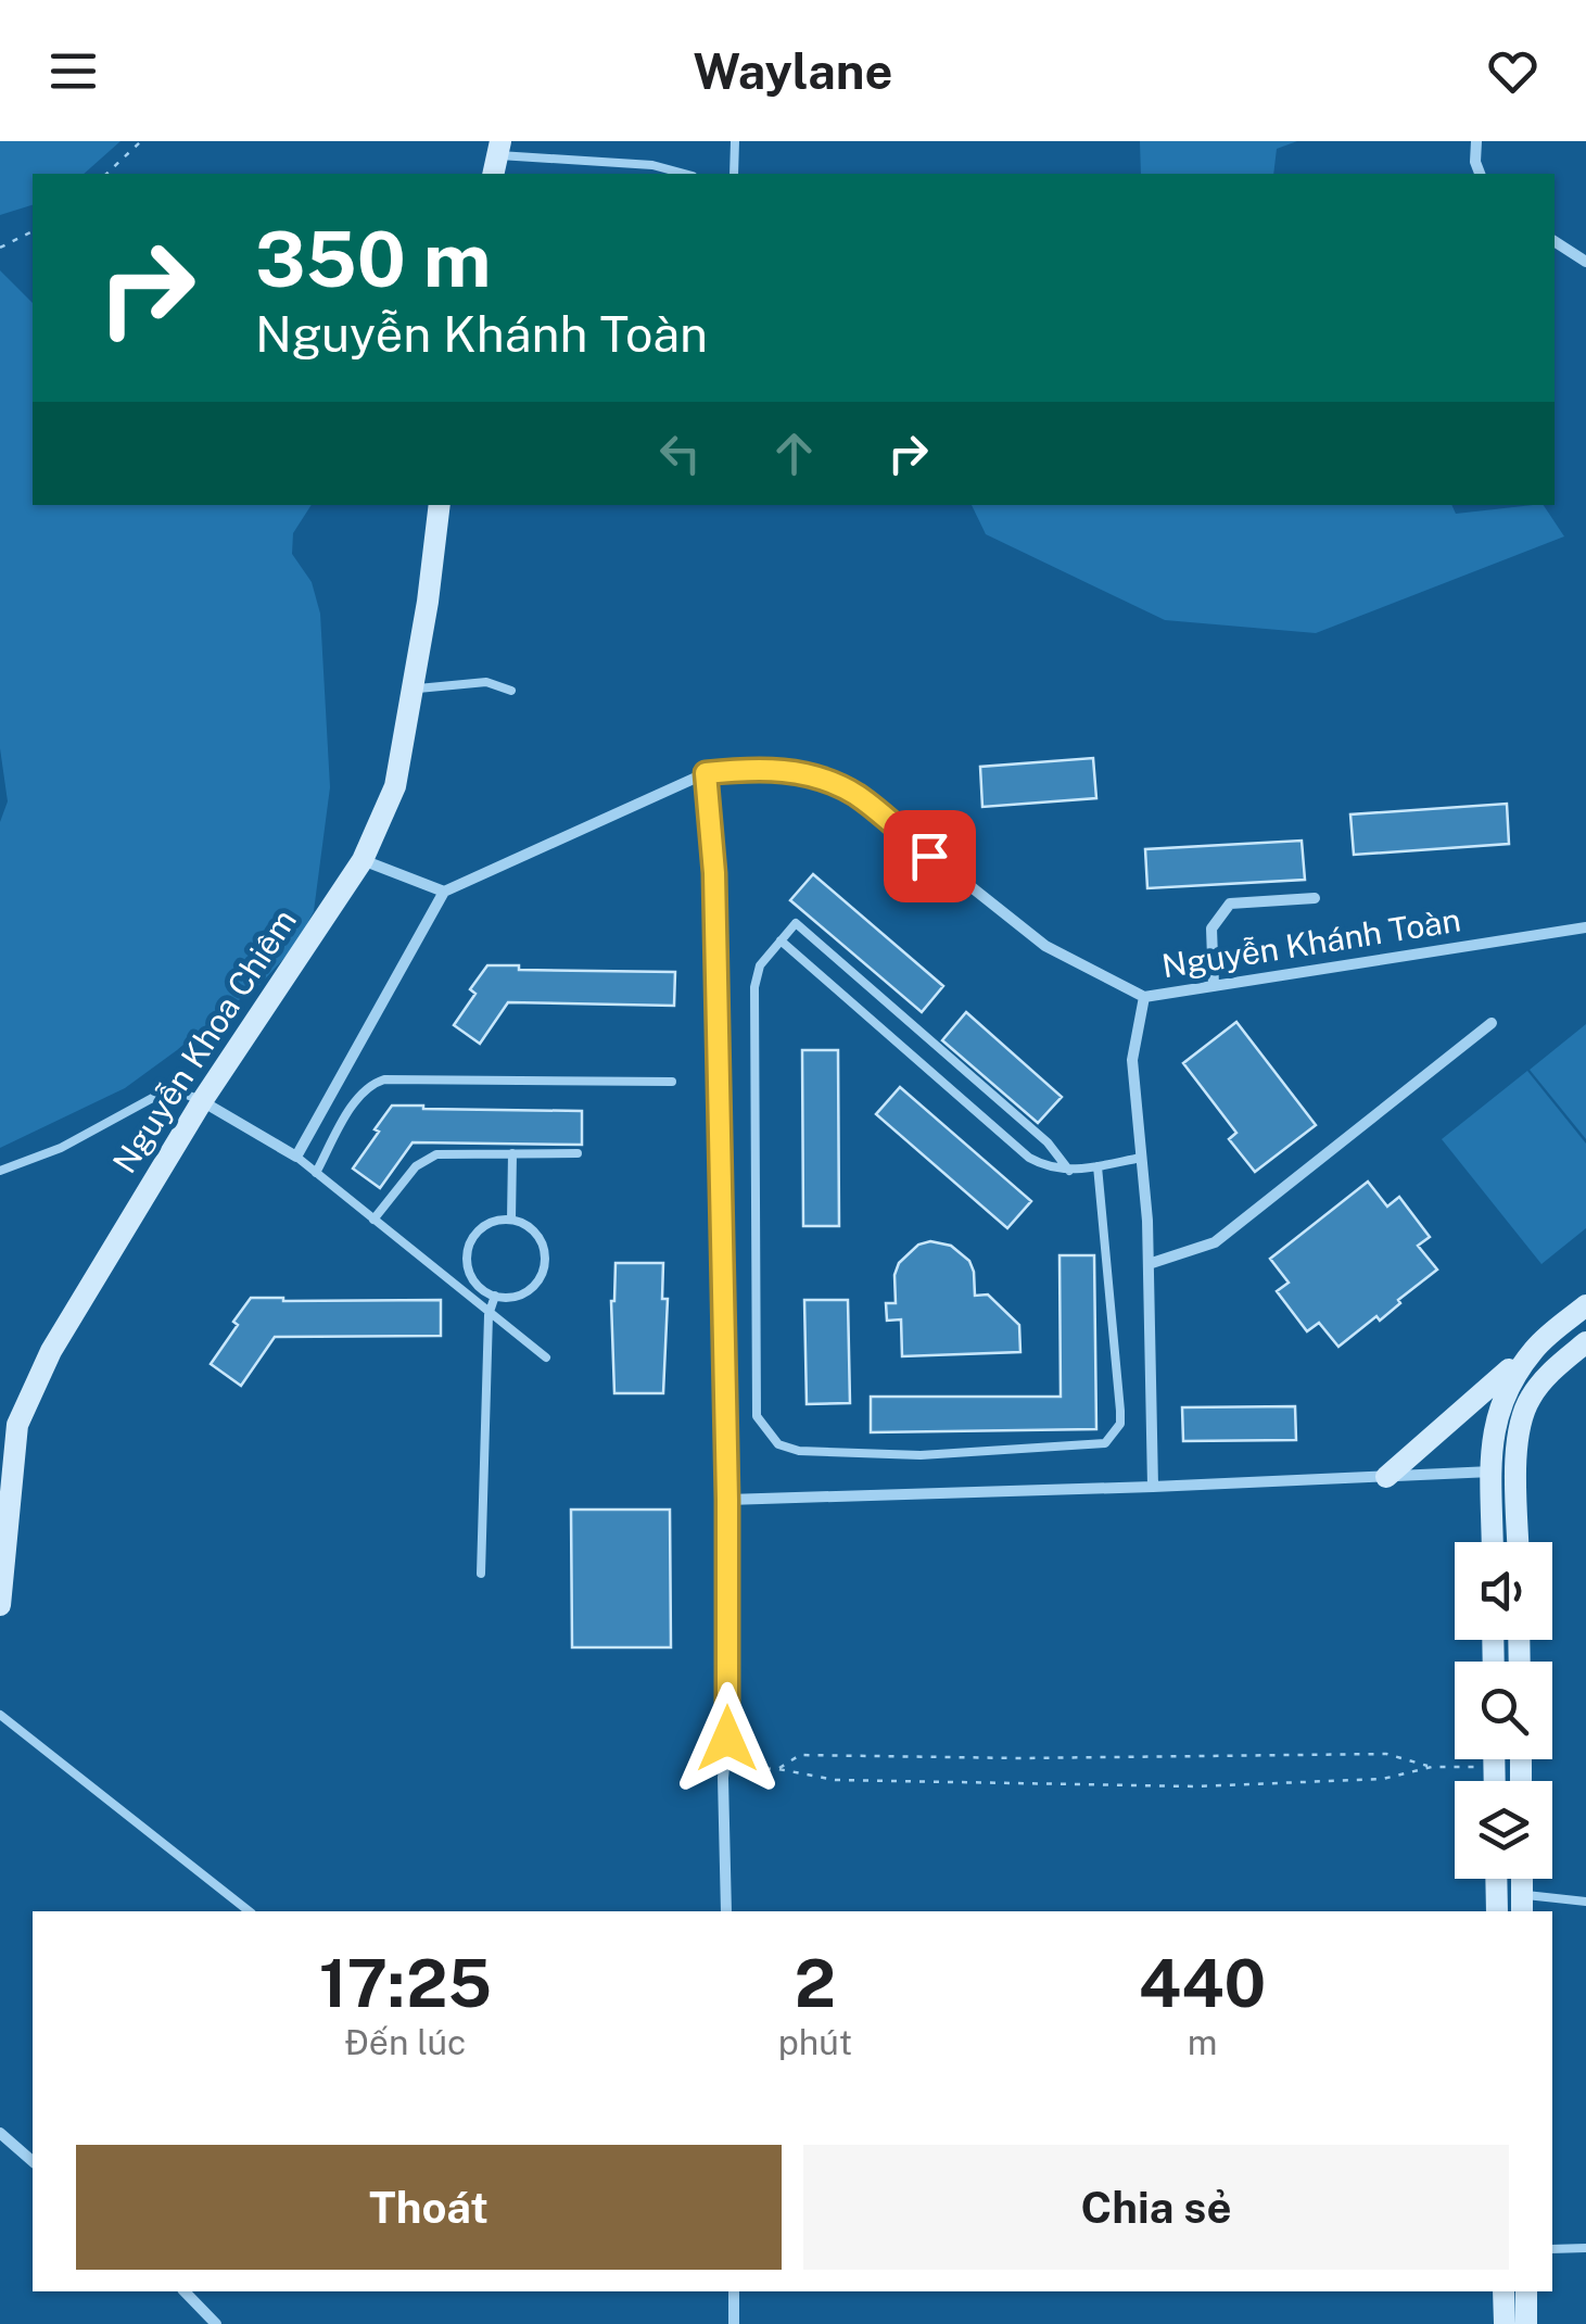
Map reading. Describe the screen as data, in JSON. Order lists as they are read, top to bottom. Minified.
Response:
{"streets":{"street":["Nguyễn Khánh Toàn","Nguyễn Khoa Chiêm"]},"page":{"header":"Waylane","turn":["350 m","Nguyễn Khánh Toàn"],"eta":["17:25","Đến lúc","2","phút","440","m"],"buttons":["Thoát","Chia sẻ"]}}
